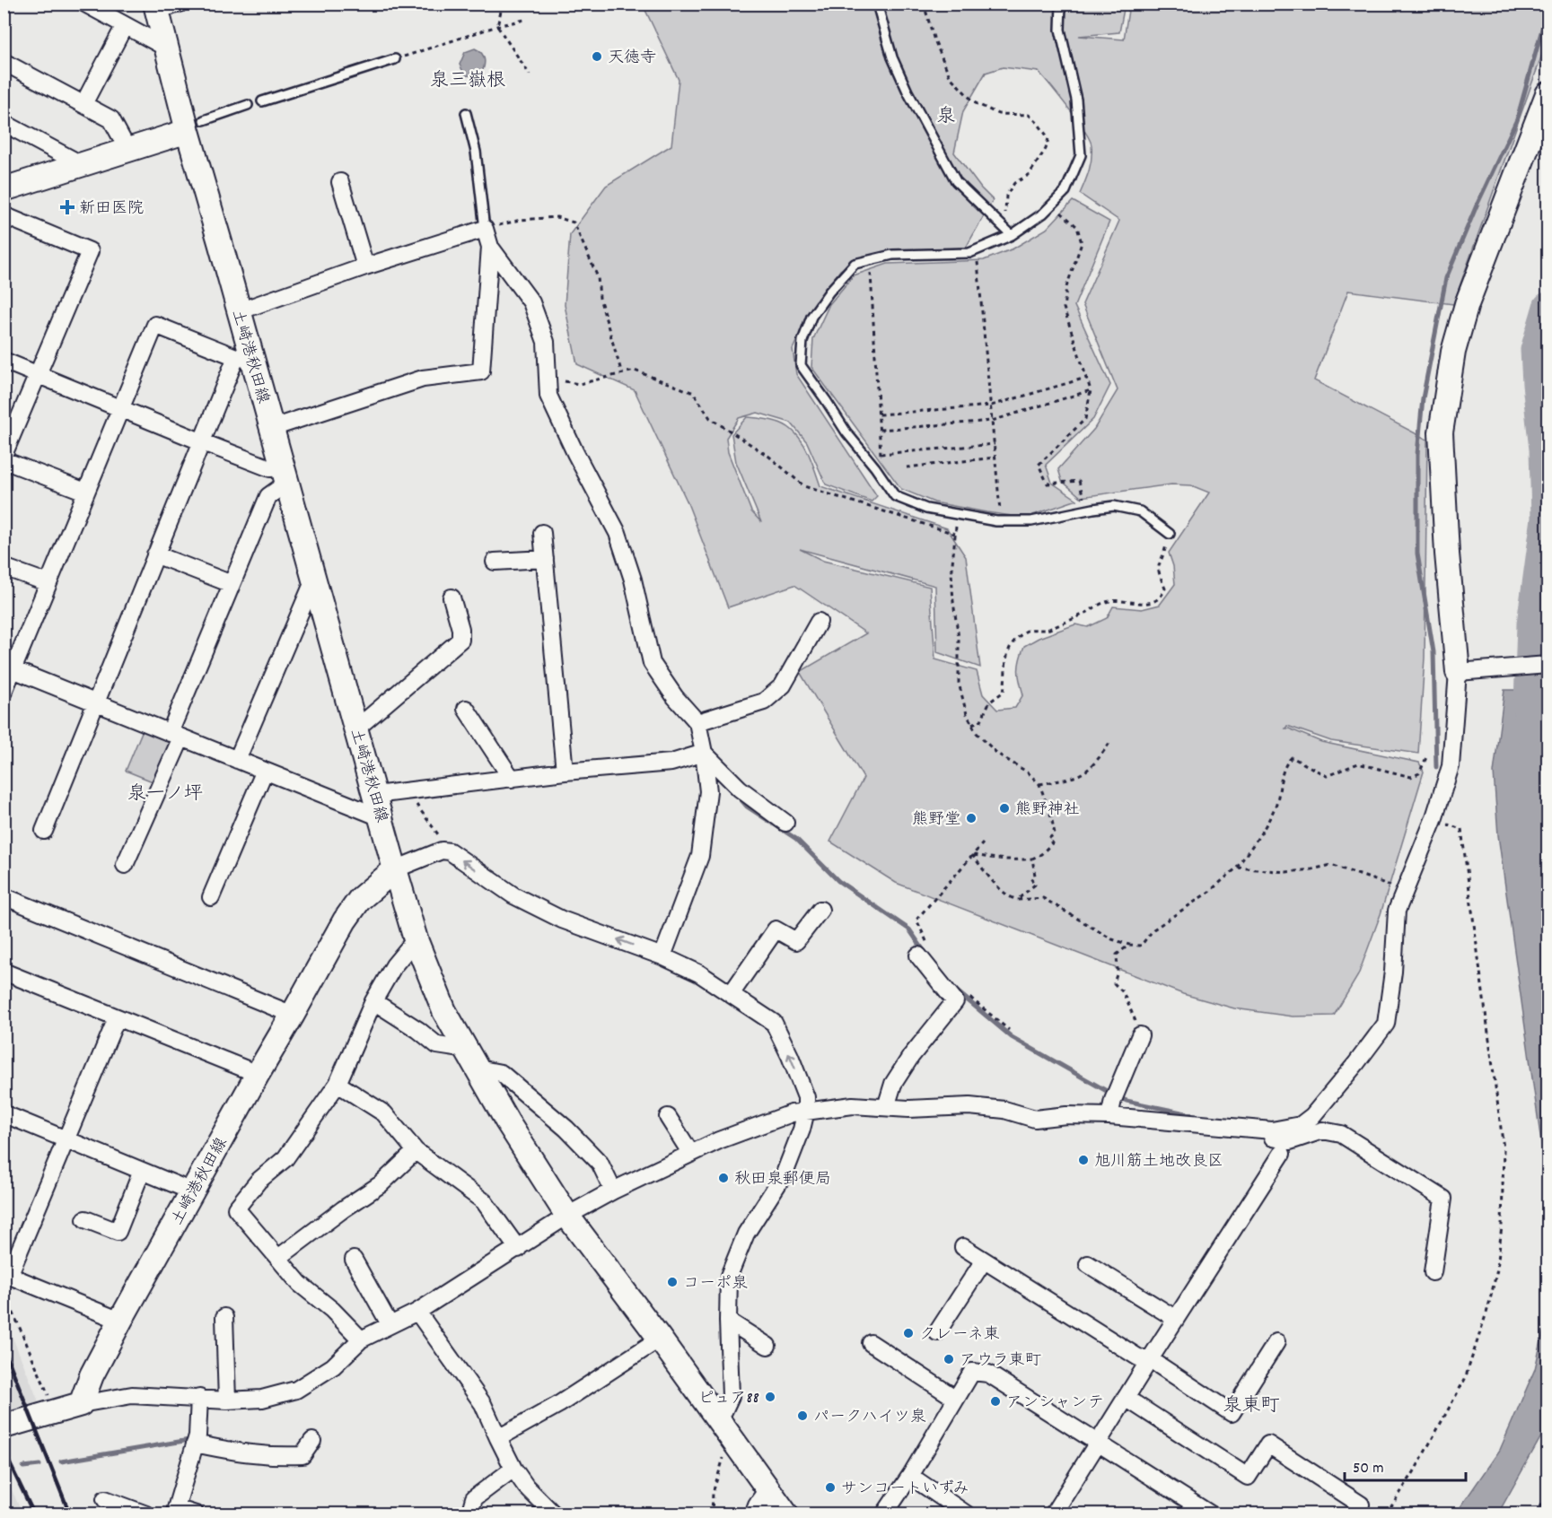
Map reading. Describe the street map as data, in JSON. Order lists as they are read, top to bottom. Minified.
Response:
{"streets":{"main road":["土崎港秋田線"]},"districts":["泉三嶽根","泉","泉一ノ坪","泉東町"],"places":{"other":["天徳寺","熊野神社","熊野堂","旭川筋土地改良区","秋田泉郵便局","コーポ泉","クレーネ東","アウラ東町","ピュア88","アンシャンテ","パークハイツ泉","サンコートいずみ"],"health":["新田医院"]},"scale_bar":"50 m"}
